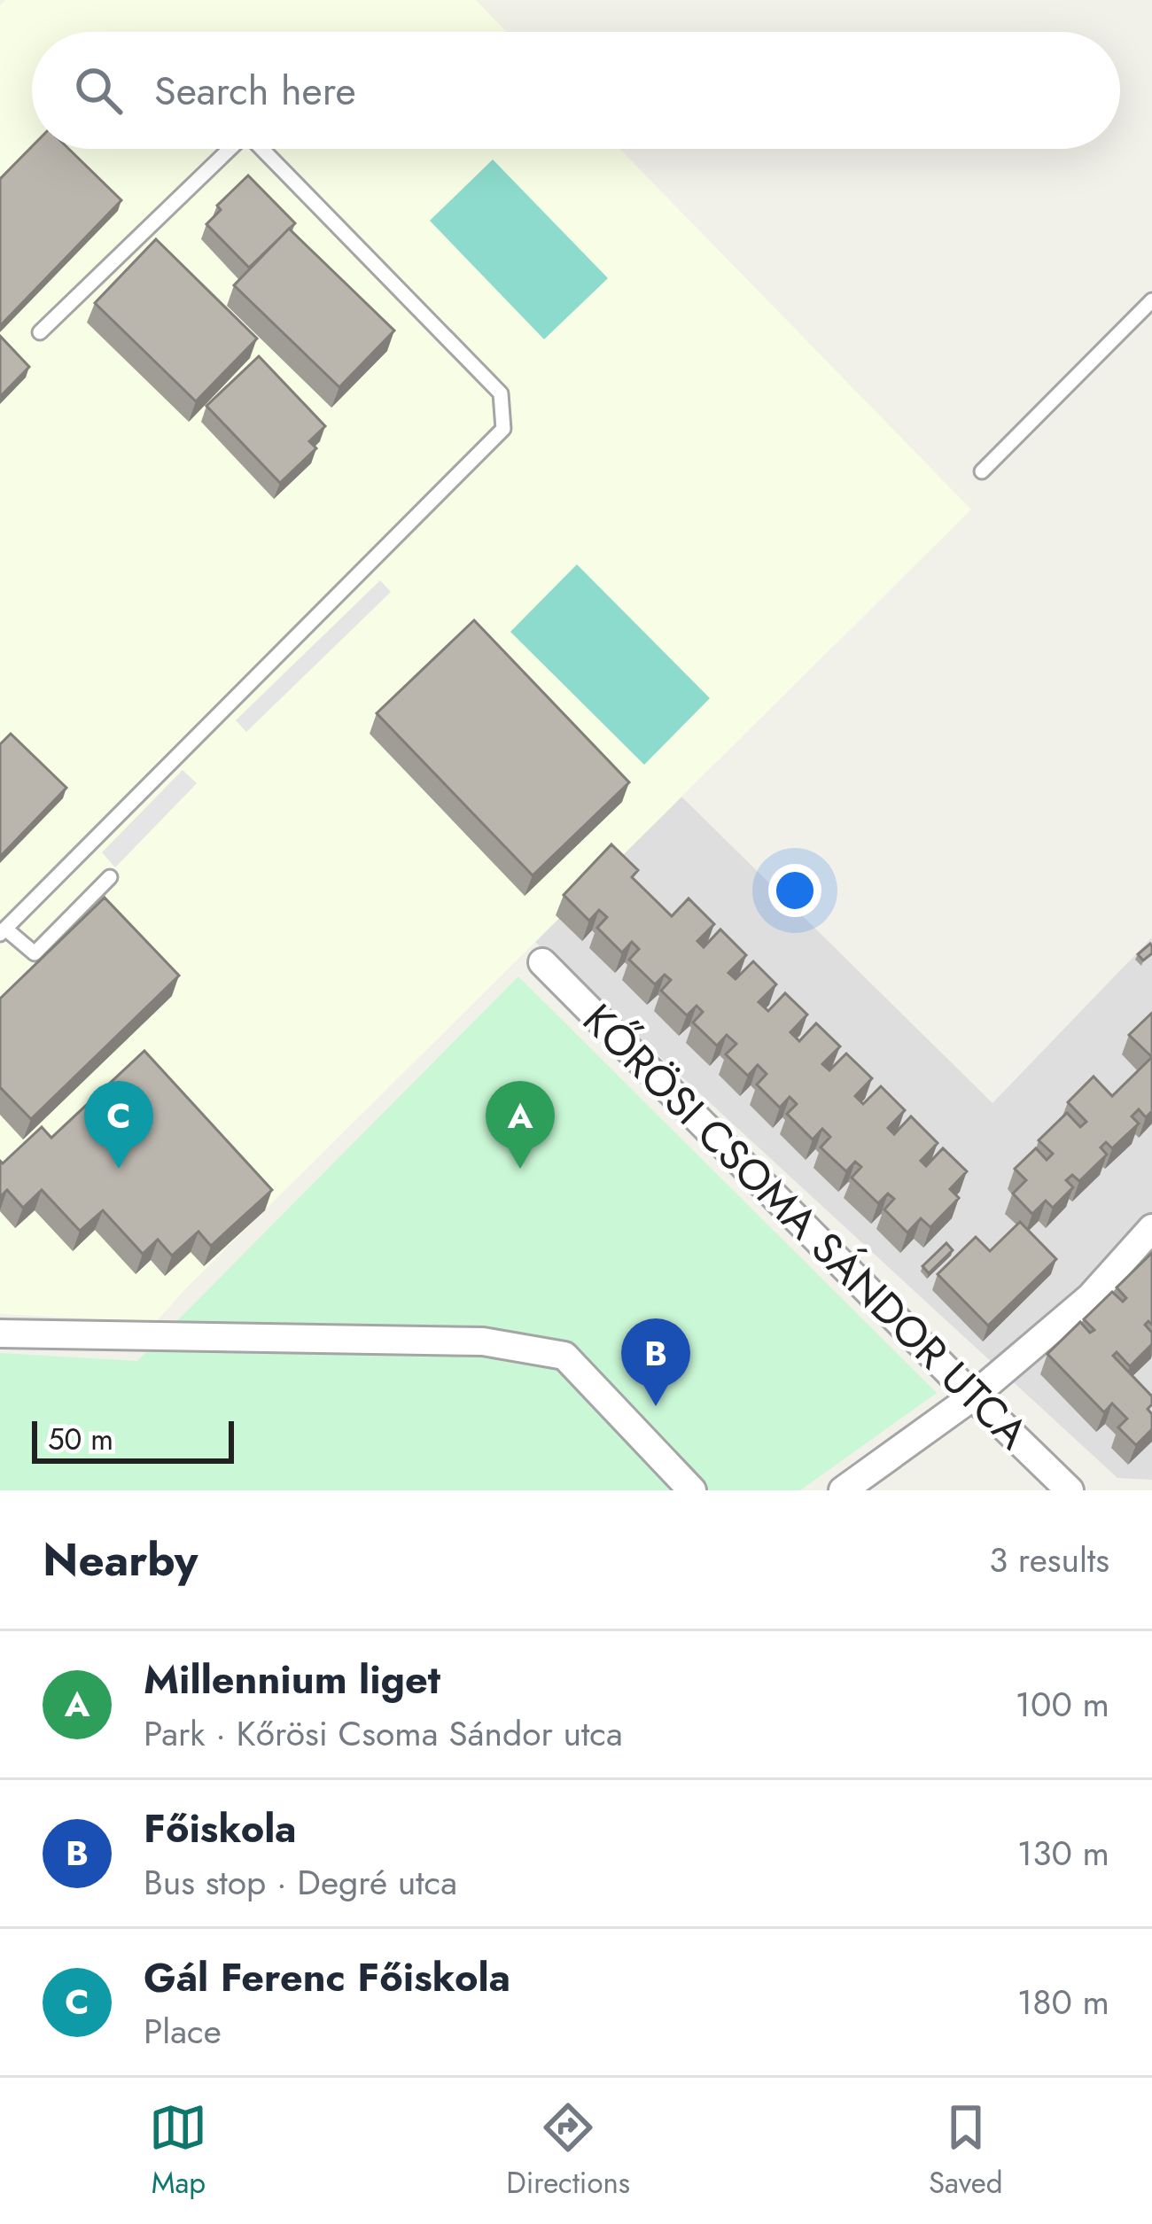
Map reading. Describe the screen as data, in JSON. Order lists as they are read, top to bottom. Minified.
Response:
{"streets":{"street":["KŐRÖSI CSOMA SÁNDOR UTCA"]},"scale_bar":"50 m","page":{"search":"Search here","pins":["A","C","B"],"scale":"50 m","heading":["Nearby","3 results"],"list":[{"mark":"A","name":"Millennium liget","note":"Park · Kőrösi Csoma Sándor utca","value":"100 m"},{"mark":"B","name":"Főiskola","note":"Bus stop · Degré utca","value":"130 m"},{"mark":"C","name":"Gál Ferenc Főiskola","note":"Place","value":"180 m"}],"nav":["Map","Directions","Saved"]}}
